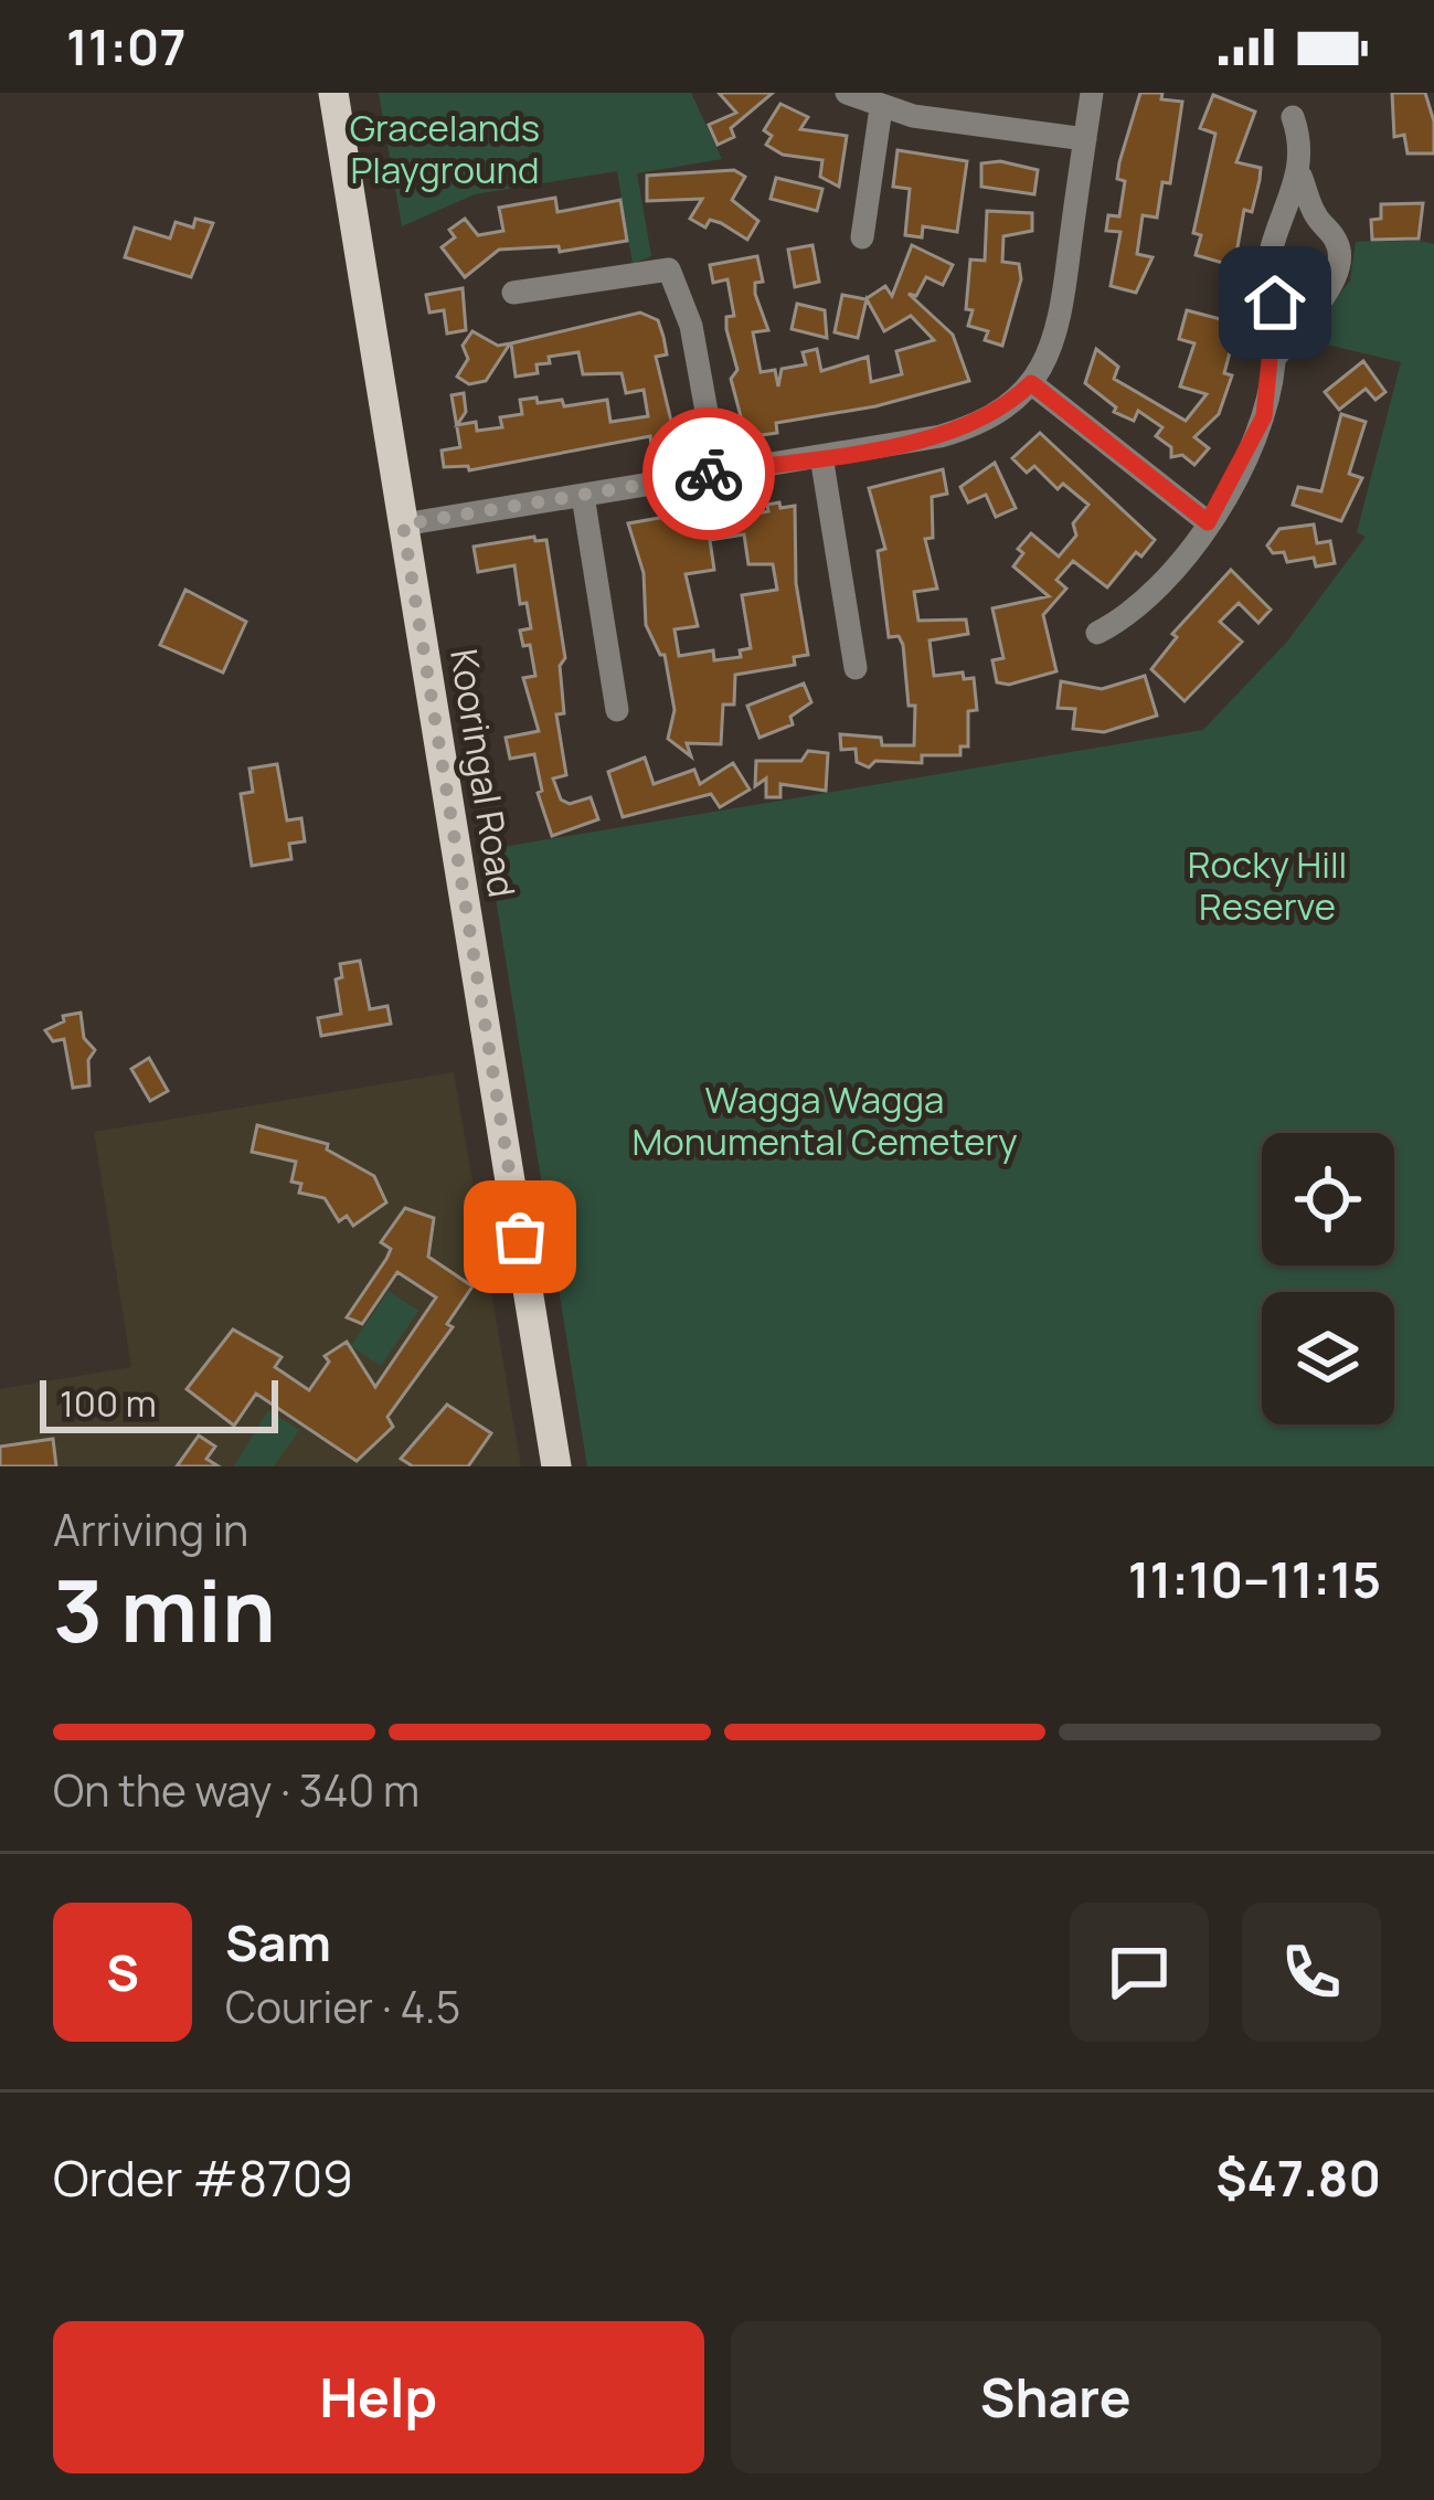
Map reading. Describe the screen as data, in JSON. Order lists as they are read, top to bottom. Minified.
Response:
{"streets":{"main road":["Kooringal Road"]},"parks":["Gracelands Playground","Rocky Hill Reserve","Wagga Wagga Monumental Cemetery"],"scale_bar":"100 m","page":{"status":"11:07","scale":"100 m","heading":["3 min","Arriving in","11:10–11:15"],"panel":["Sam","Courier · 4.5","Order #8709","$47.80"],"bar":"On the way · 340 m","round":"S","buttons":["Help","Share"]}}
